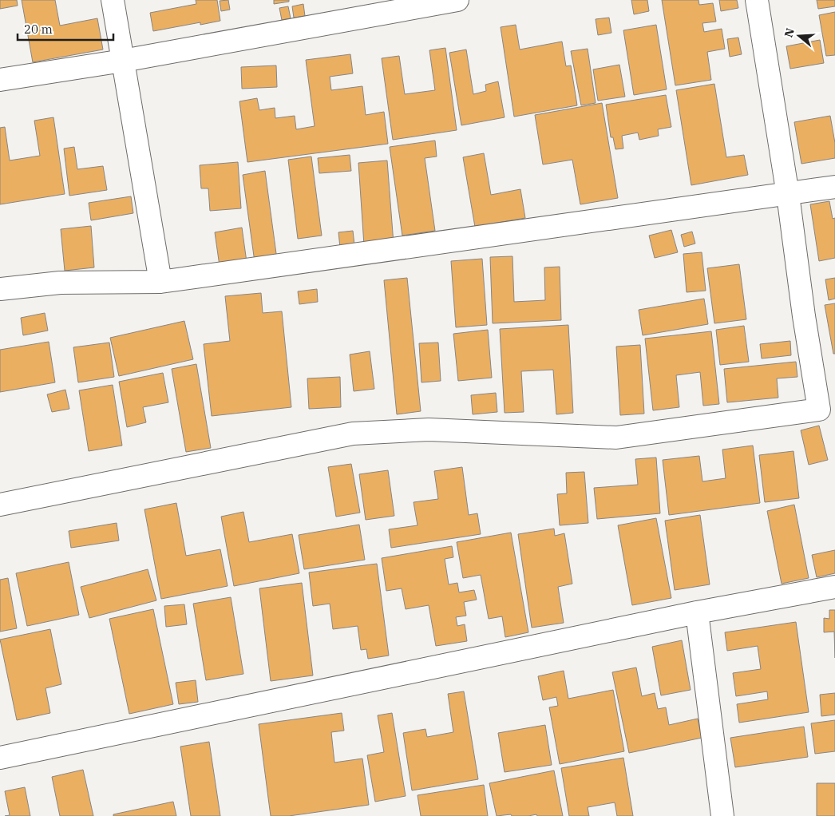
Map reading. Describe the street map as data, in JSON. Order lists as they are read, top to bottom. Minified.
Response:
{"scale_bar":"20 m","north":"left"}
